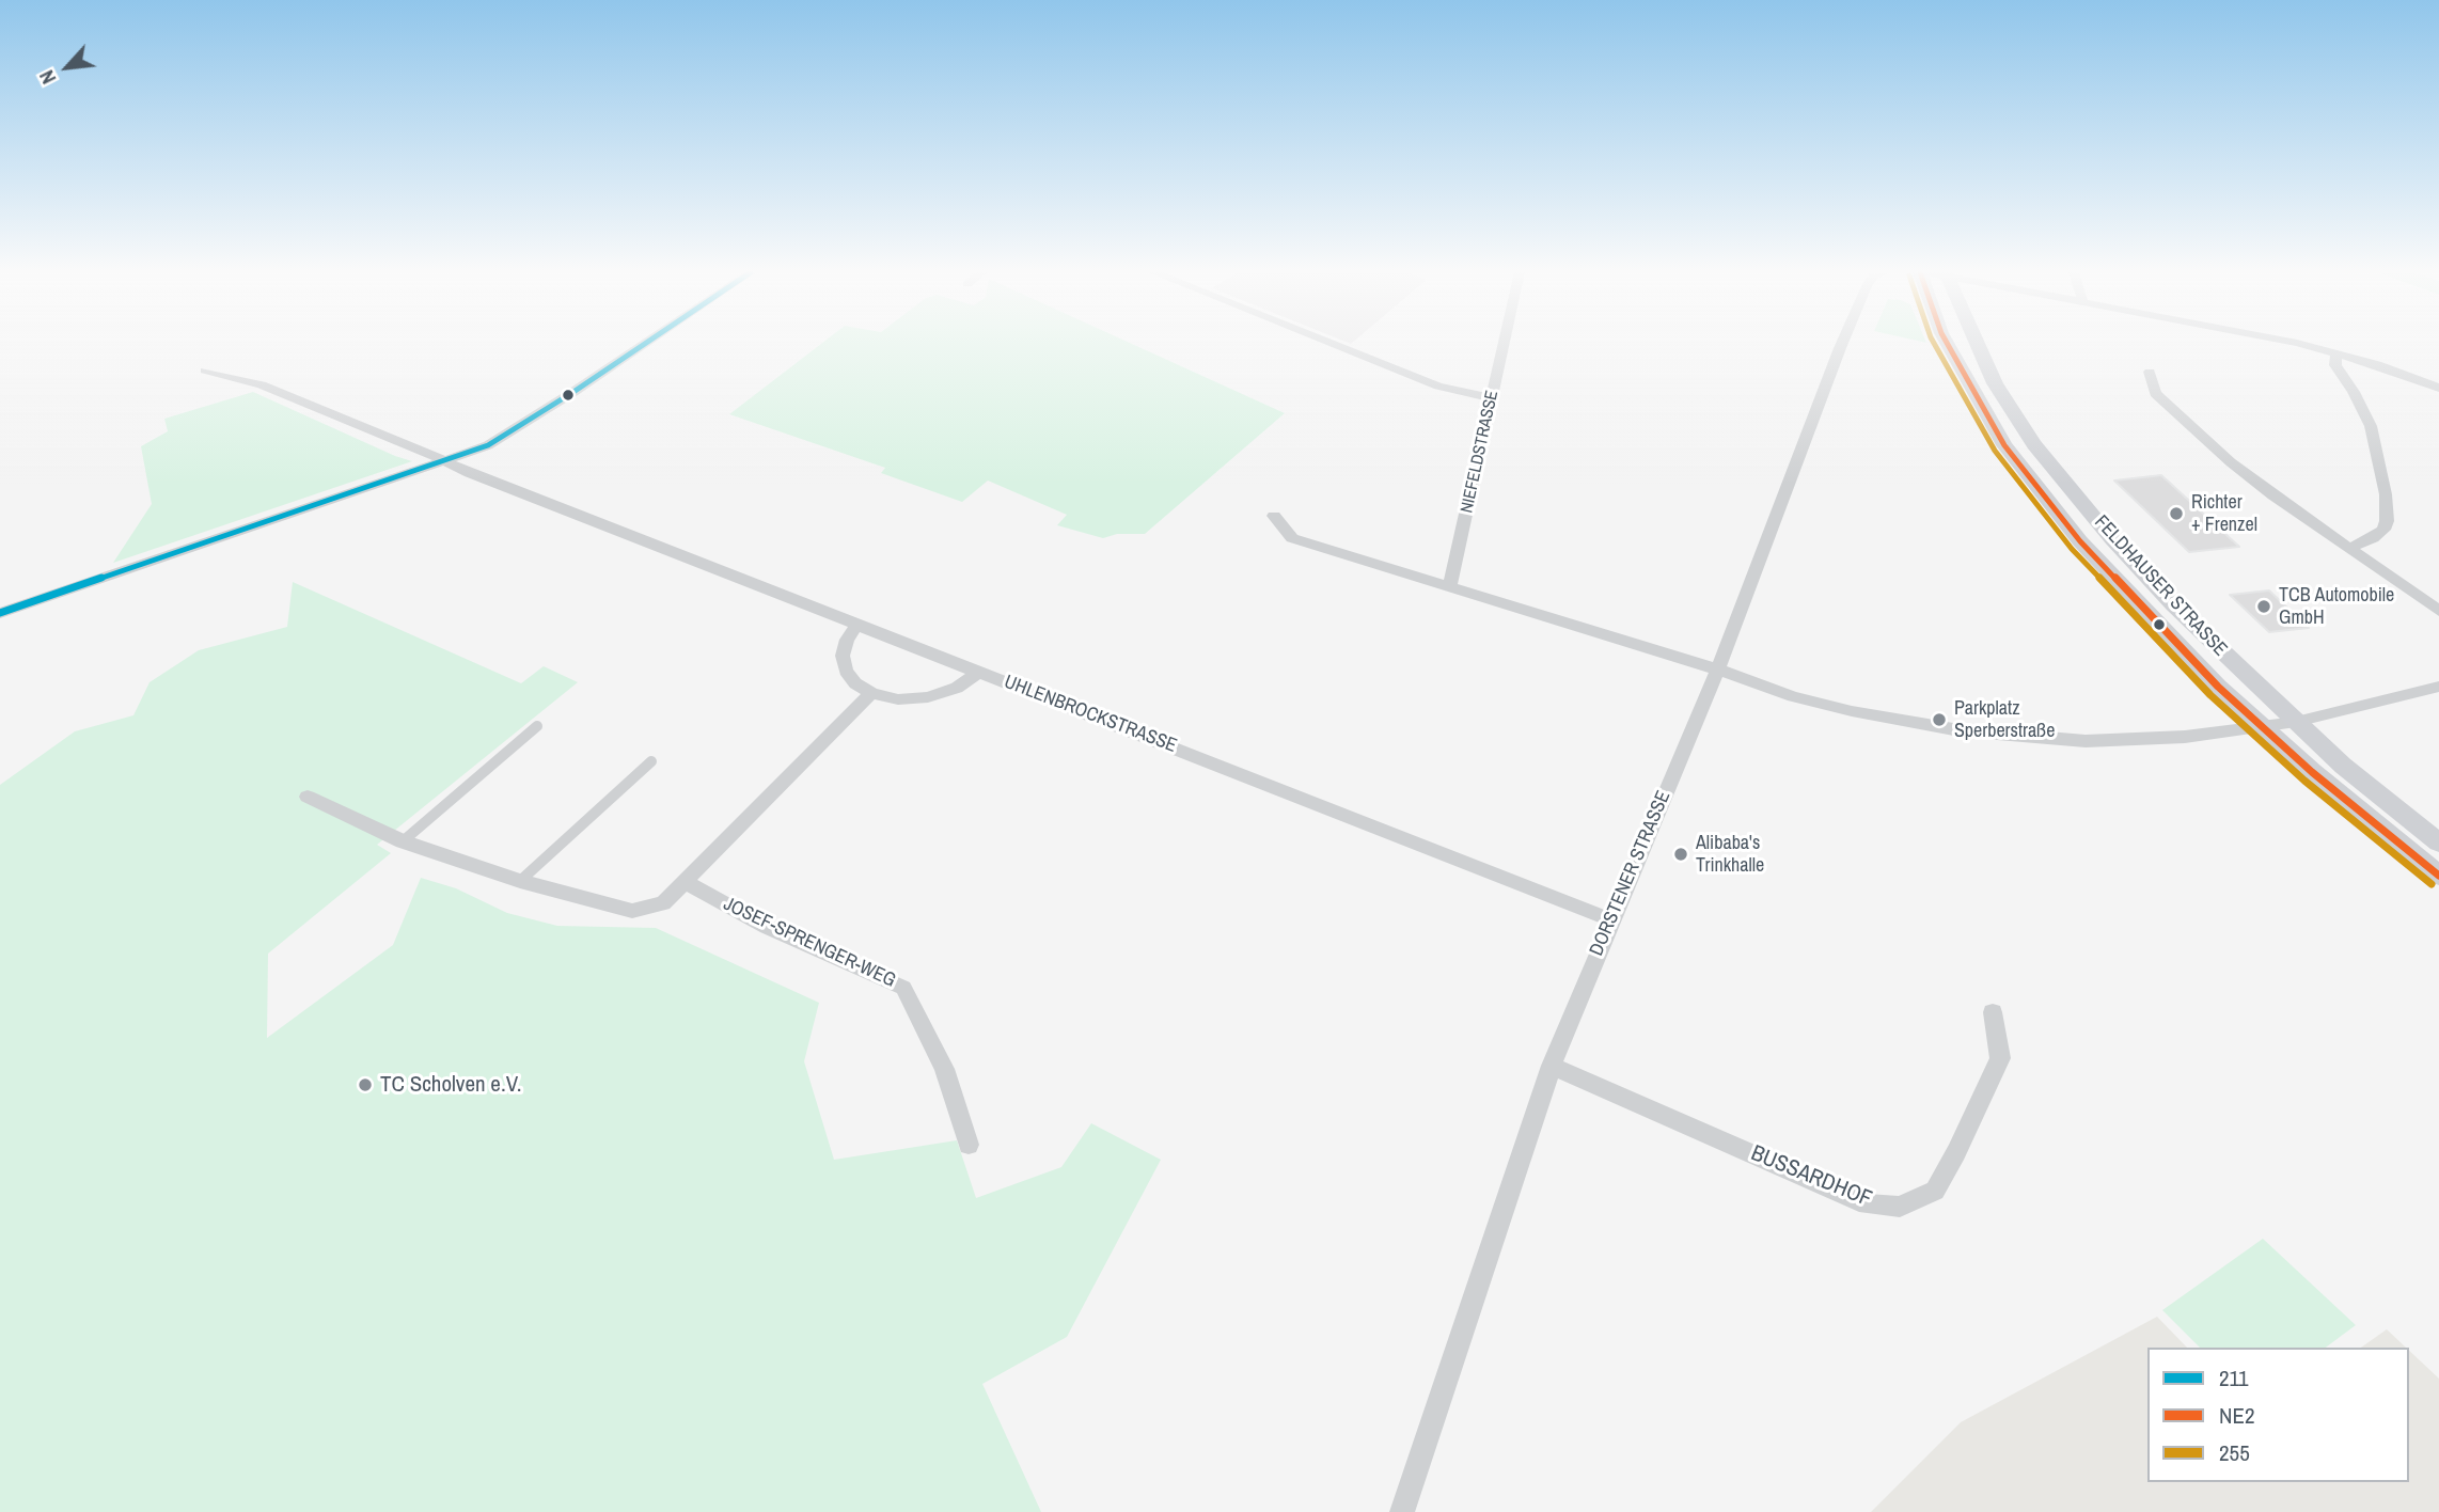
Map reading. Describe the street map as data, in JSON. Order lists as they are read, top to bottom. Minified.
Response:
{"streets":{"main road":["FELDHAUSER STRASSE"],"street":["NIEFELDSTRASSE","UHLENBROCKSTRASSE","DORSTENER STRASSE","JOSEF-SPRENGER-WEG","BUSSARDHOF"]},"crossings":[["UHLENBROCKSTRASSE","DORSTENER STRASSE"],["DORSTENER STRASSE","BUSSARDHOF"]],"places":["Richter + Frenzel","TCB Automobile GmbH","Parkplatz Sperberstraße","Alibaba's Trinkhalle","TC Scholven e.V."],"lines":["transit line 211","transit line NE2","transit line 255"],"legend":["211","NE2","255"],"north":"bottom left"}
